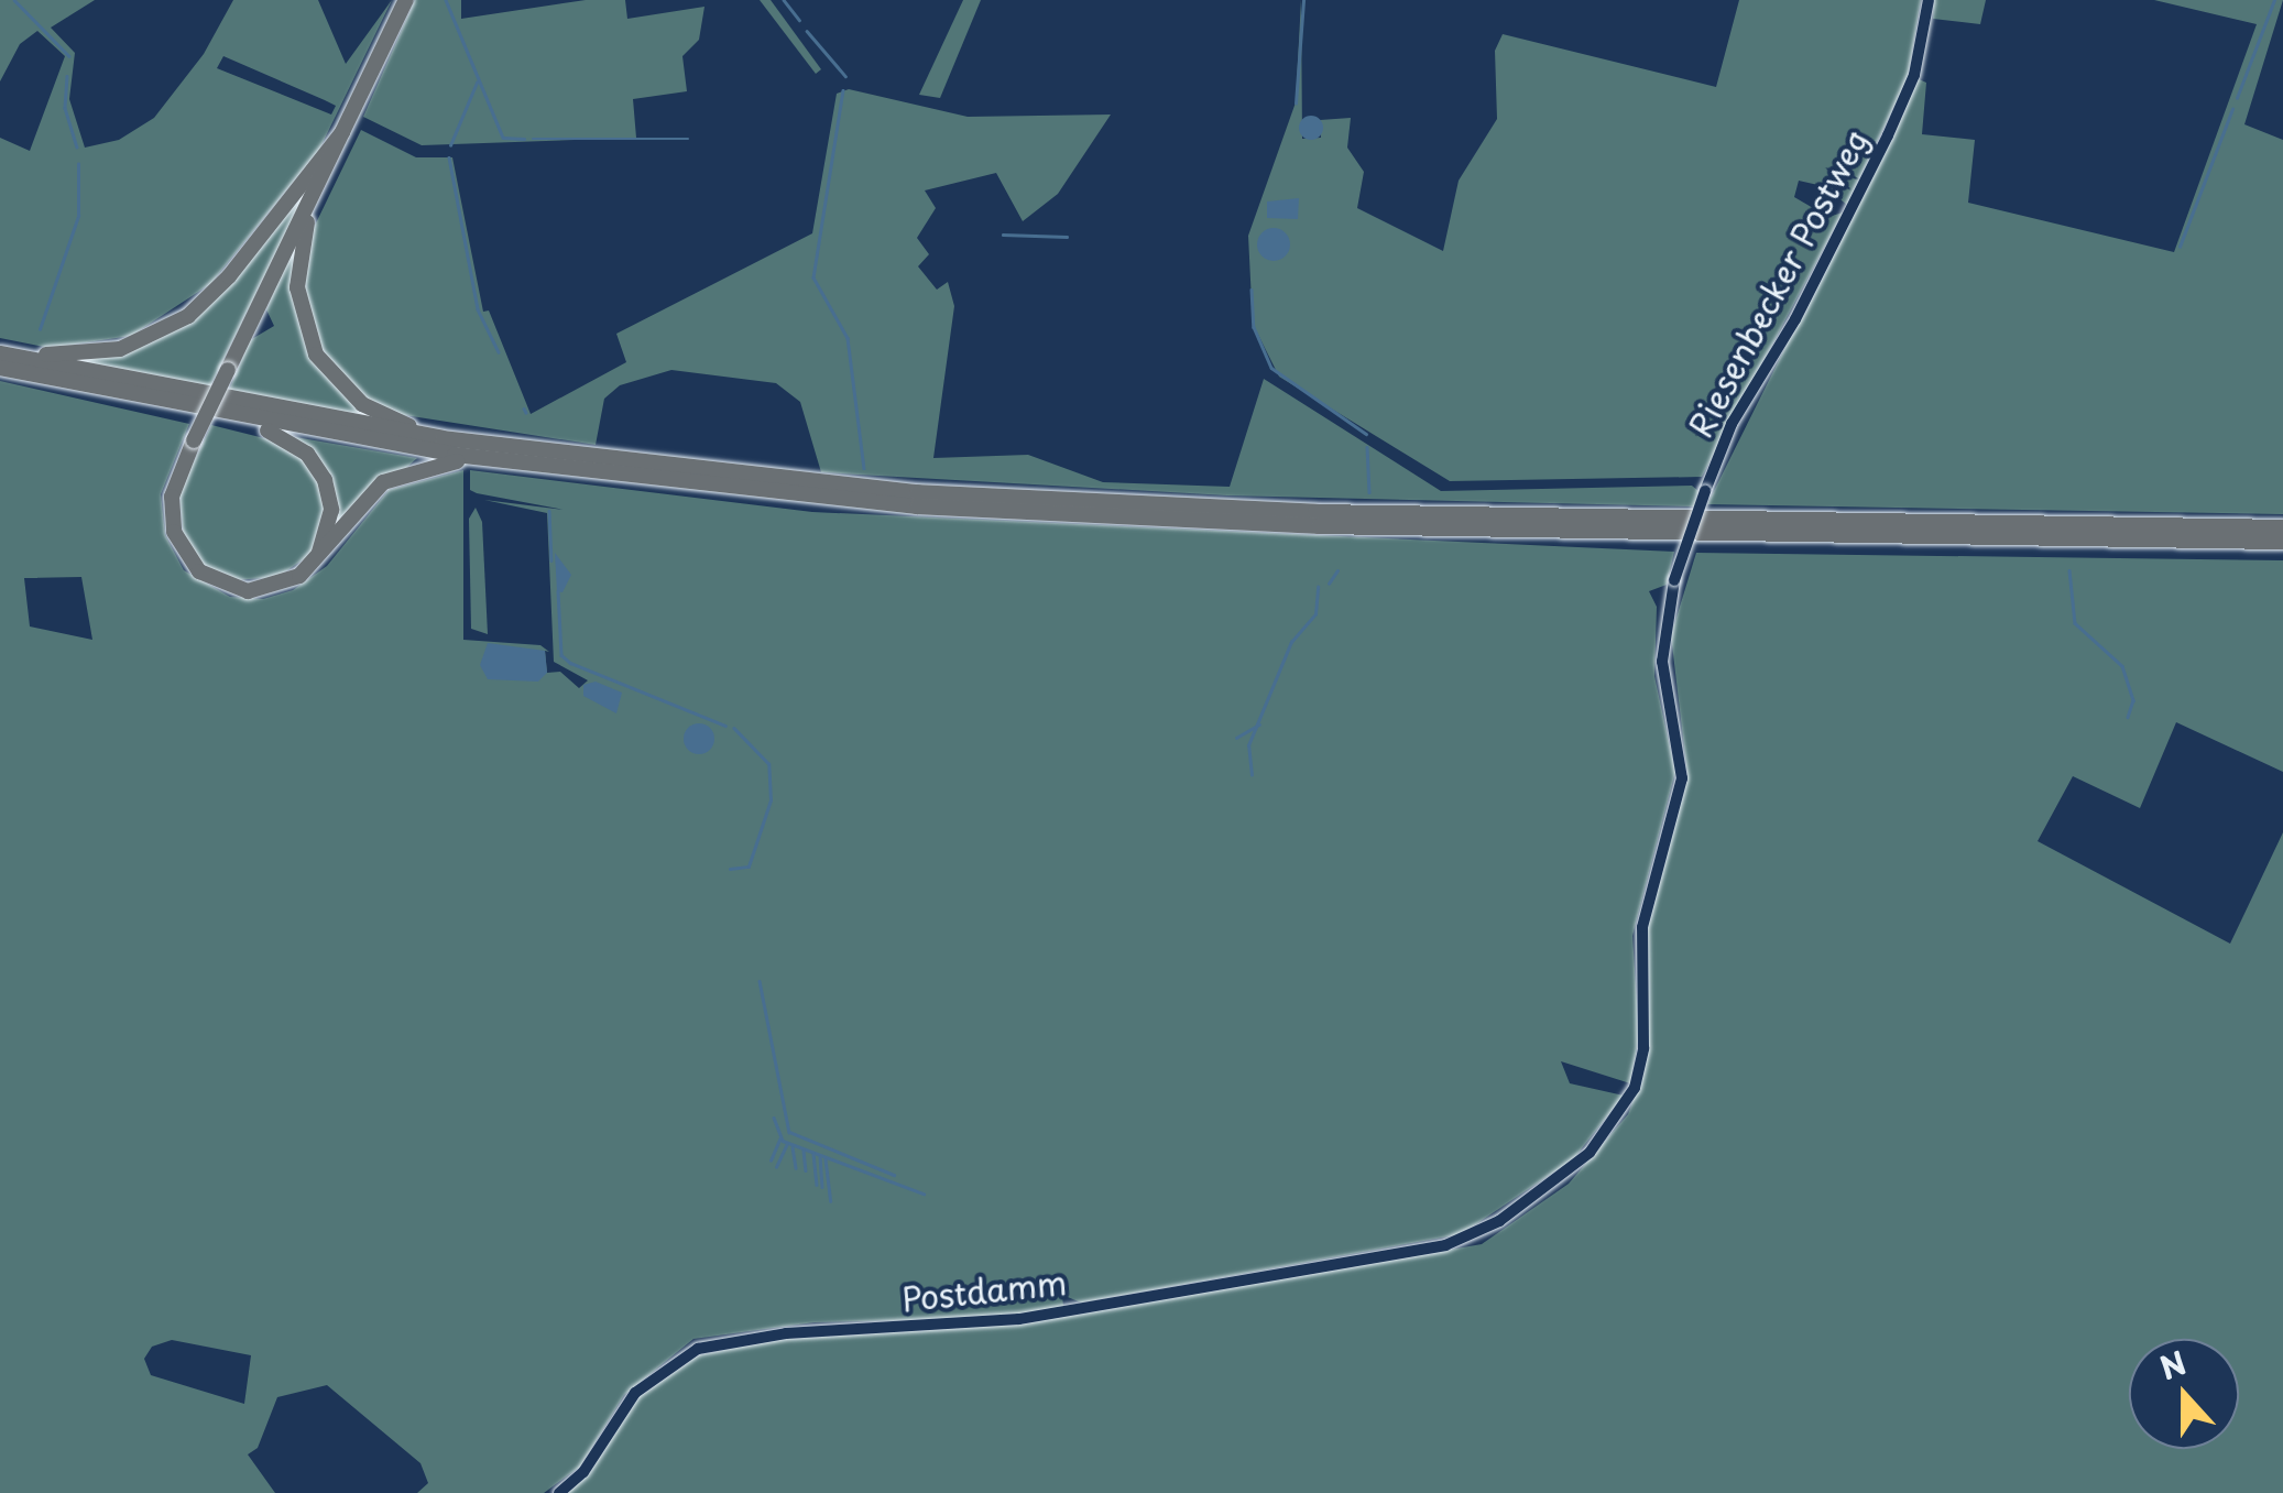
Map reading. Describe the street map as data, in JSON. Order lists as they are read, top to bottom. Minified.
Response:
{"streets":{"street":["Riesenbecker Postweg","Postdamm"]},"crossings":[["Riesenbecker Postweg","Postdamm"]],"north":"top"}
